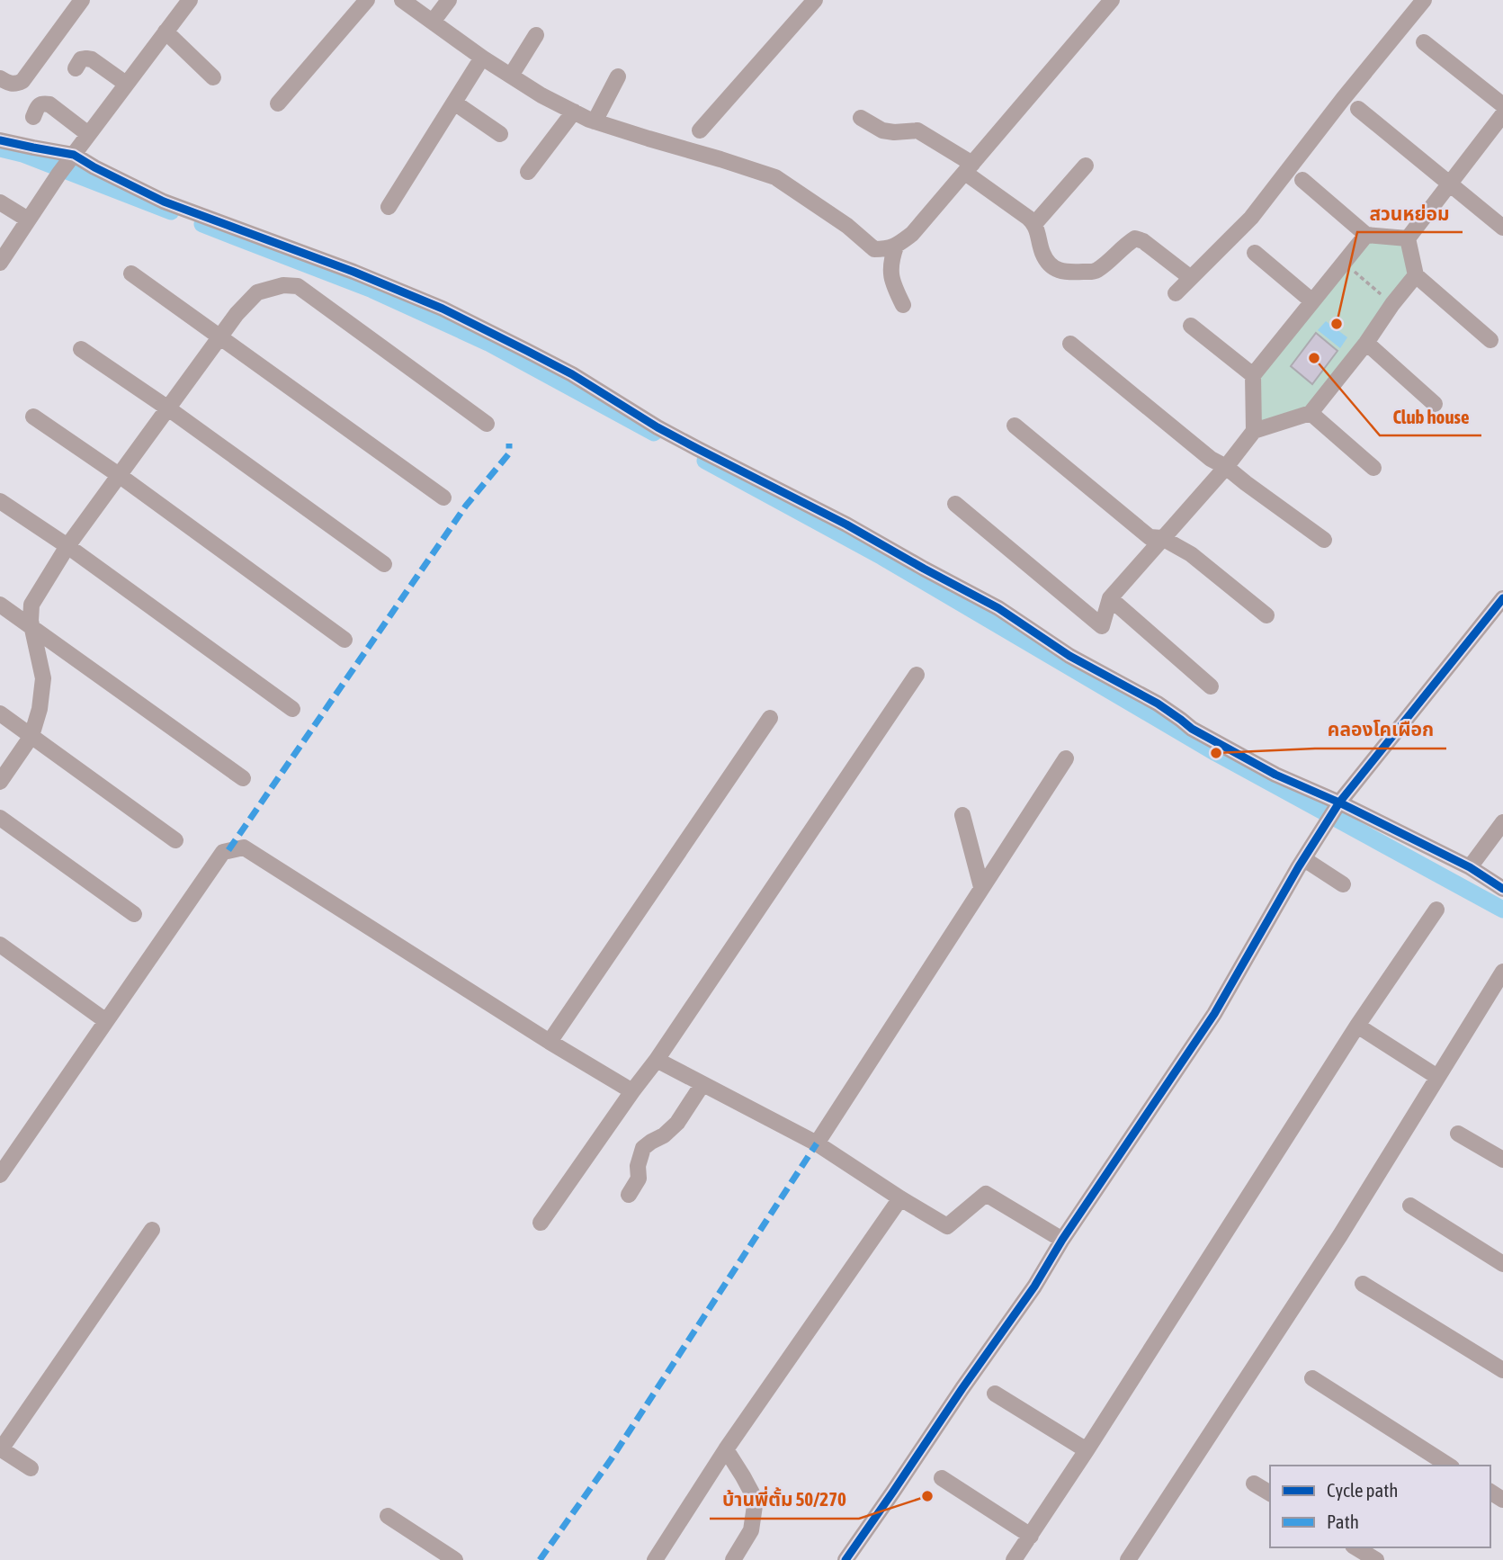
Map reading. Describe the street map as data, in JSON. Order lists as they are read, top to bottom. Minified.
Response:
{"places":["สวนหย่อม","Club house","คลองโคเผือก","บ้านพี่ตั้ม 50/270"],"legend":["Cycle path","Path"]}
